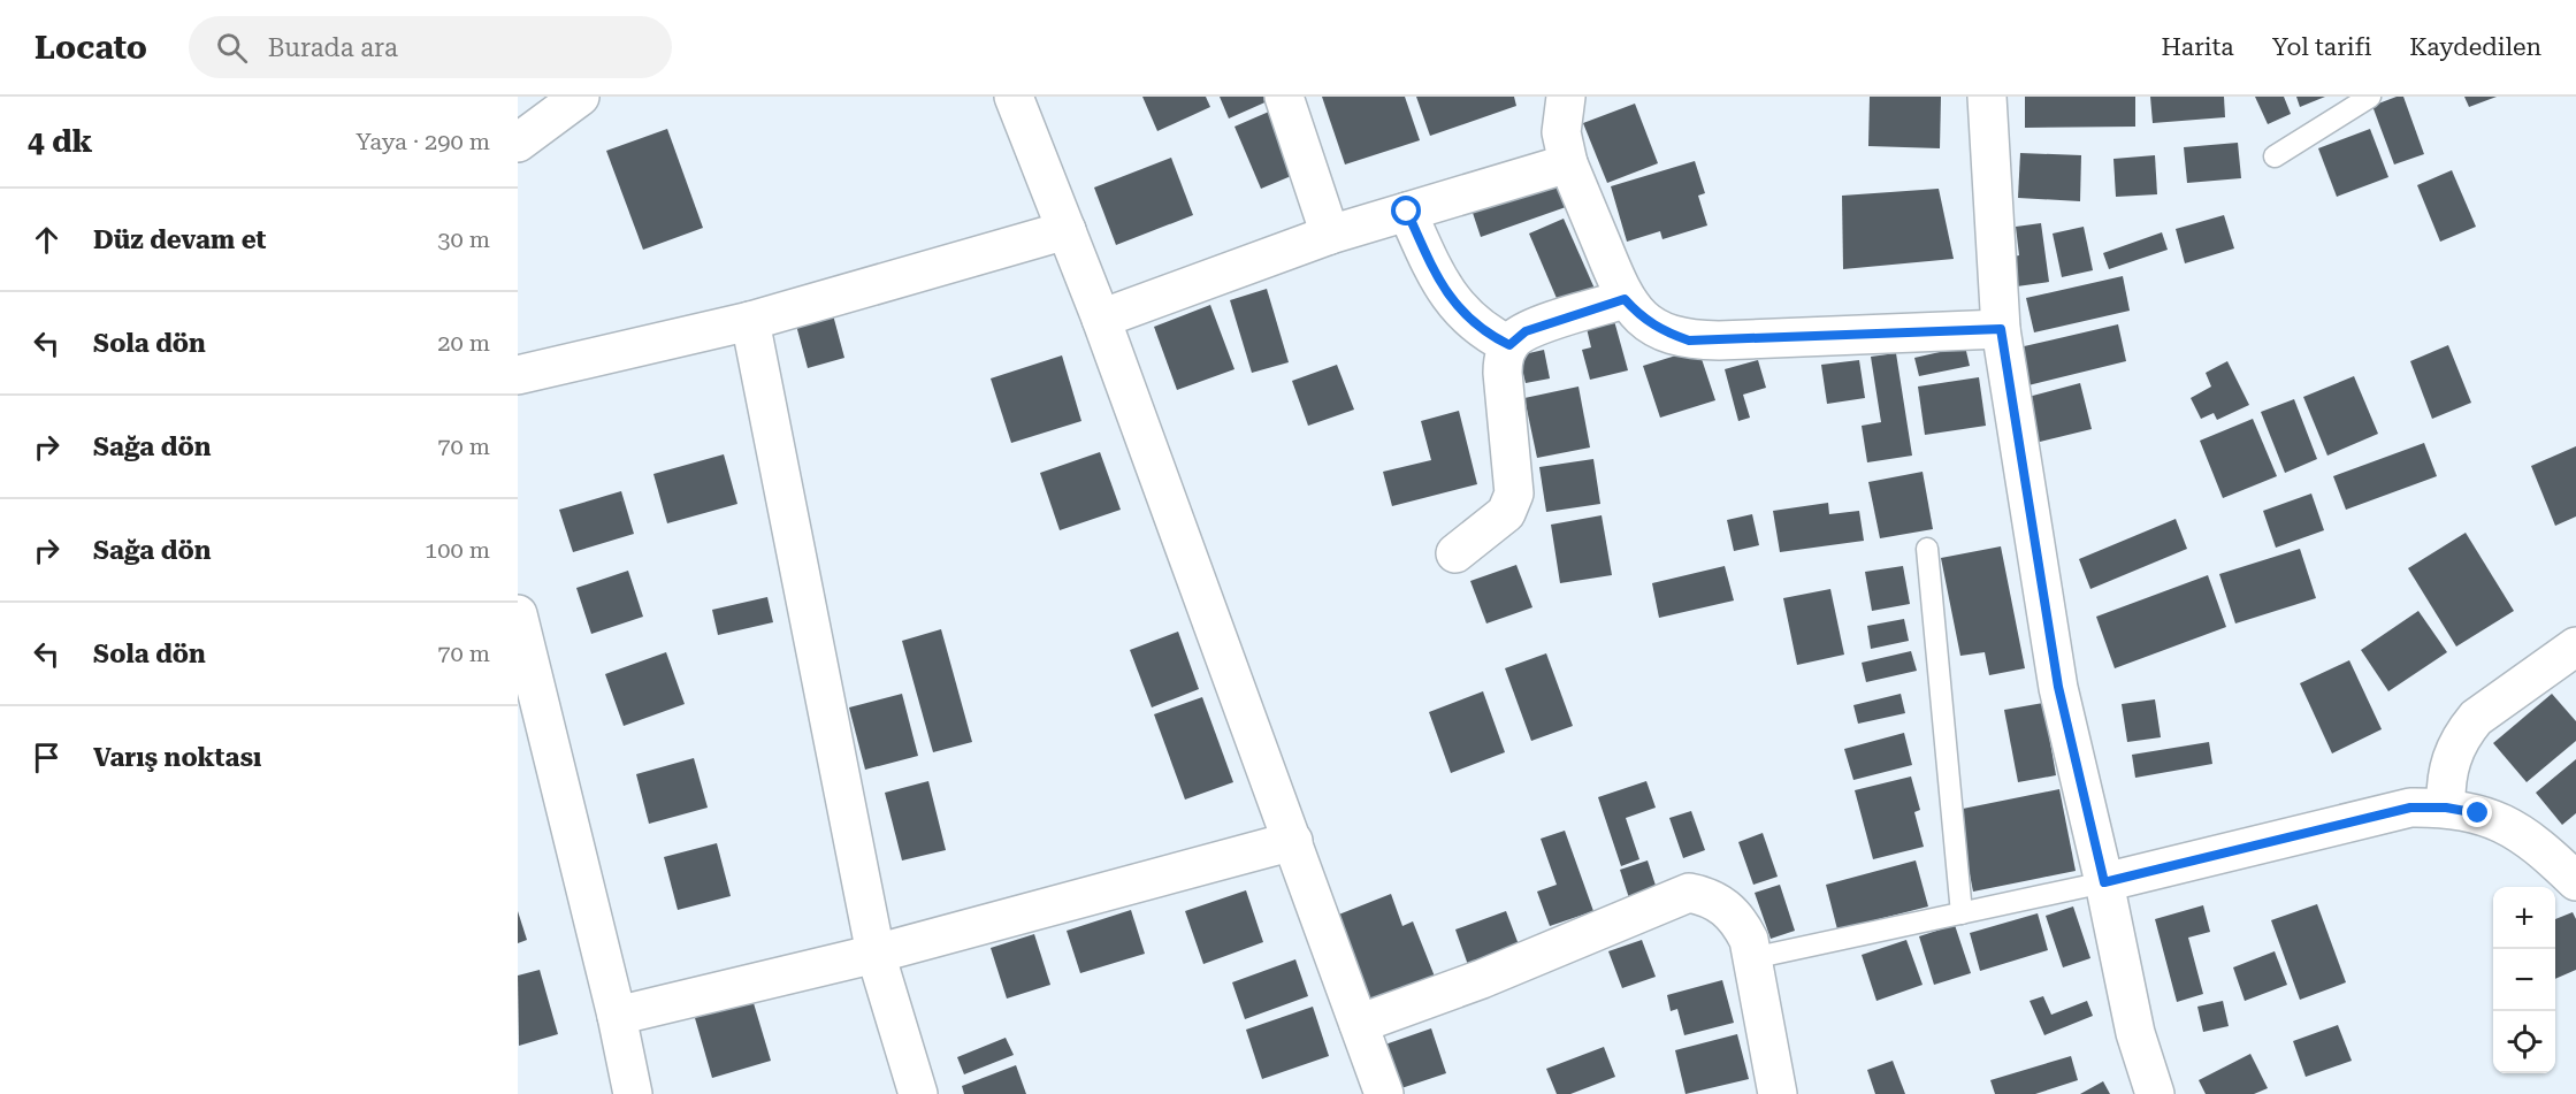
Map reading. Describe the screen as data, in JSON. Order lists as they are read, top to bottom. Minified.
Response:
{"page":{"header":"Locato","search":"Burada ara","nav":["Harita","Yol tarifi","Kaydedilen"],"heading":["4 dk","Yaya · 290 m"],"list":[["Düz devam et","30 m"],["Sola dön","20 m"],["Sağa dön","70 m"],["Sağa dön","100 m"],["Sola dön","70 m"],"Varış noktası"],"map_buttons":["+","−"]}}
